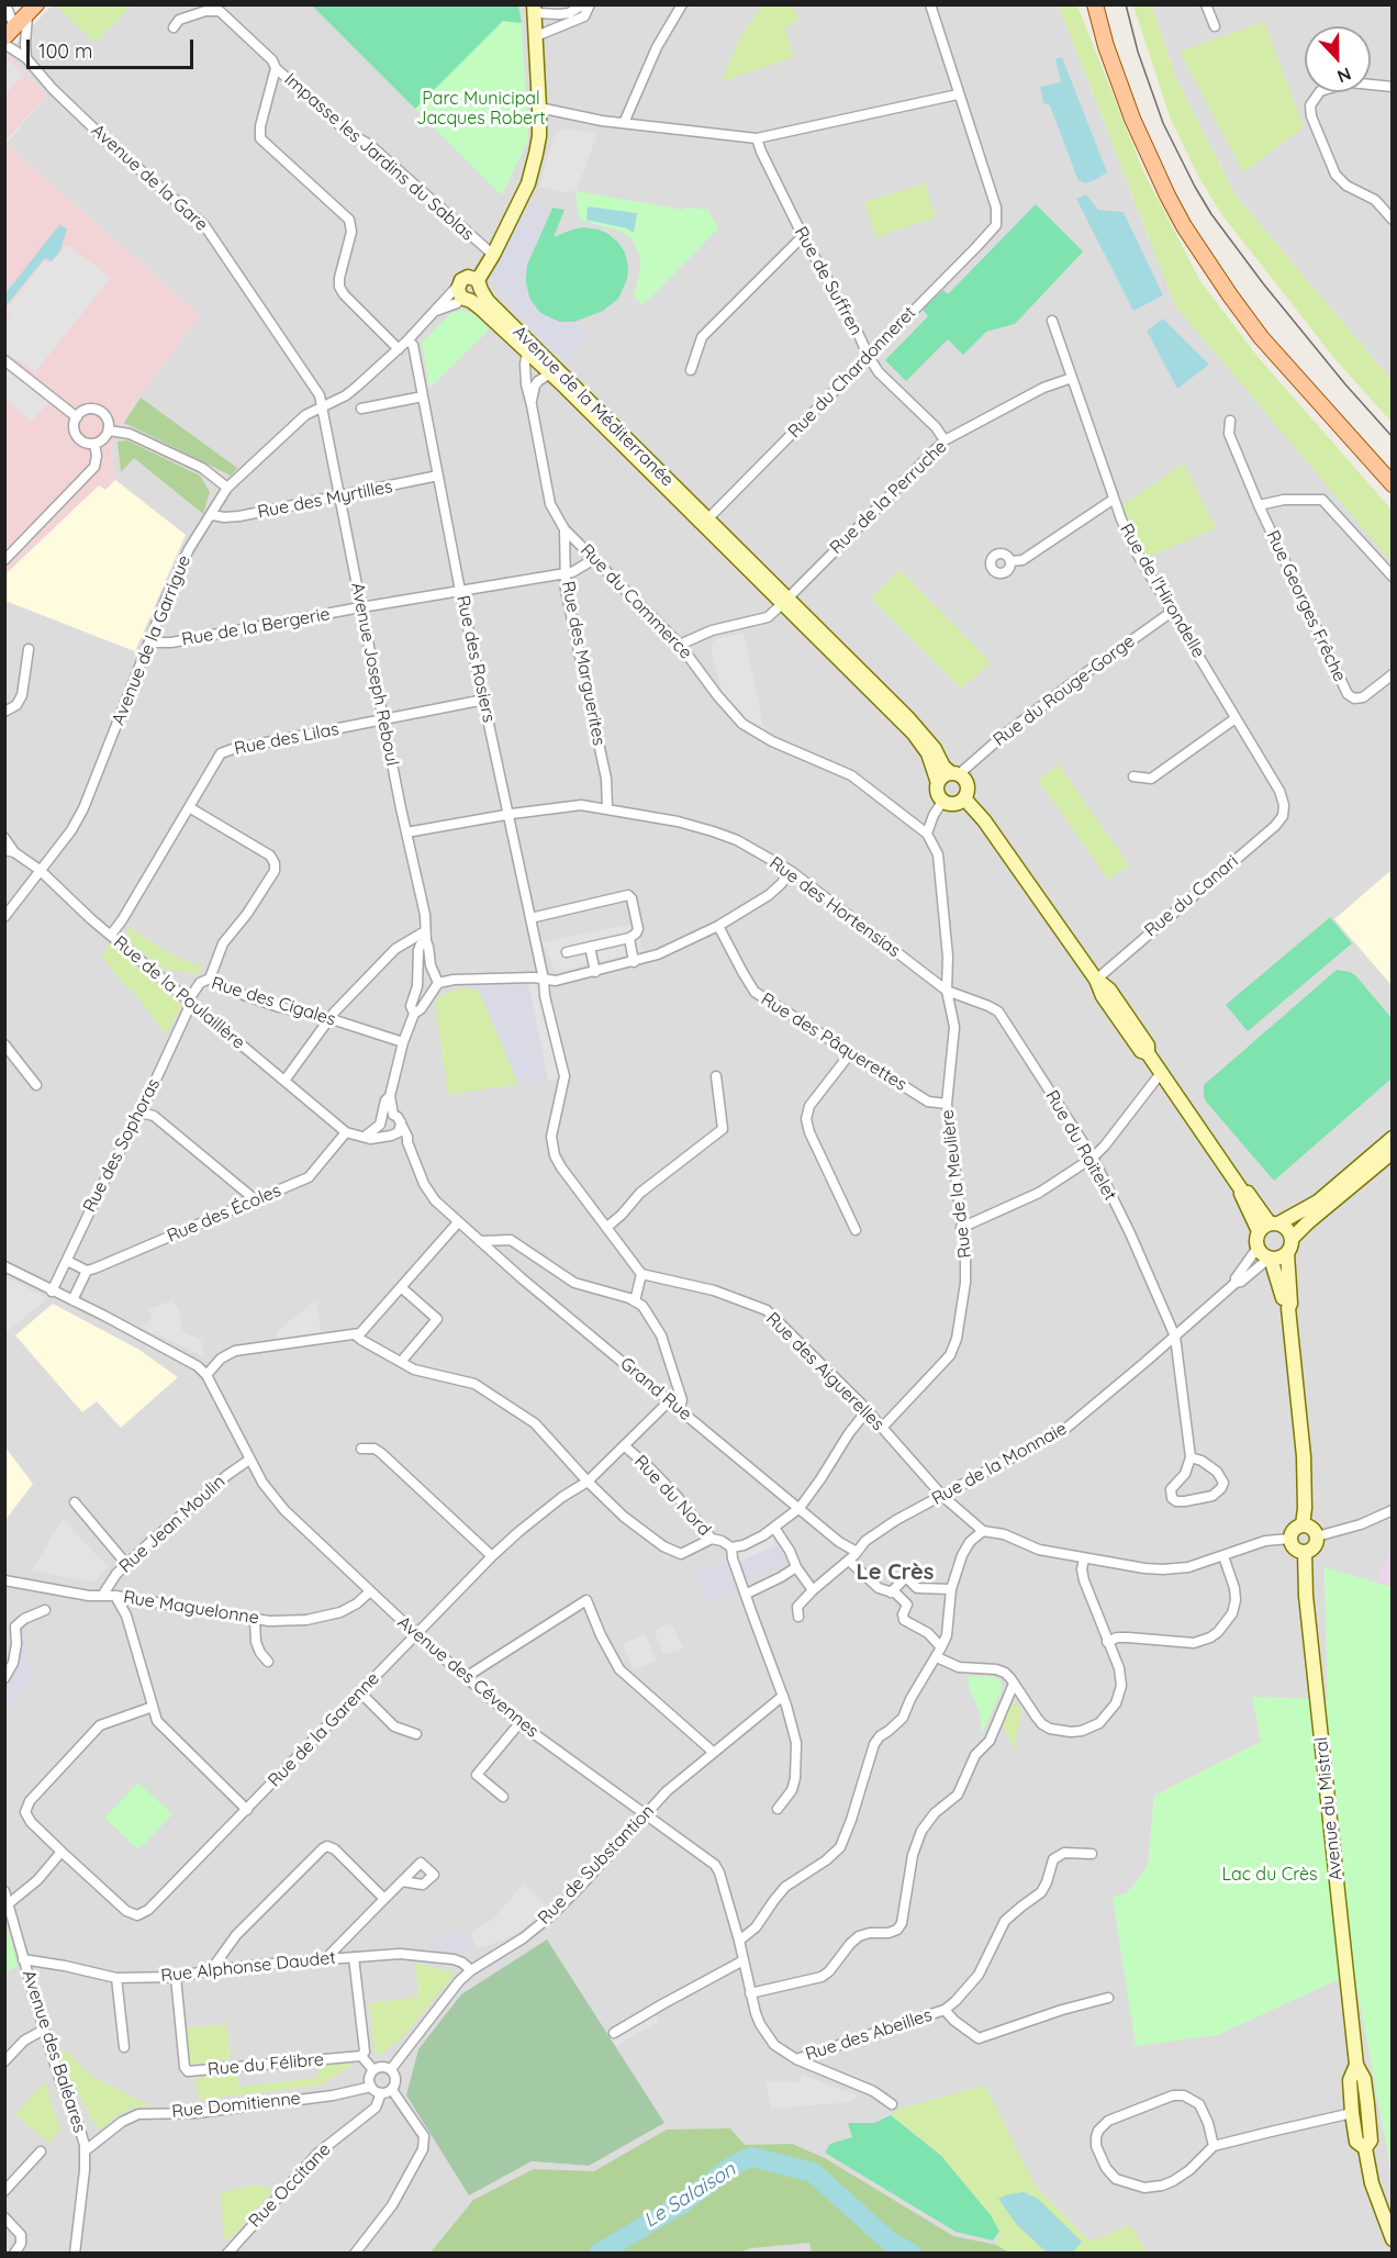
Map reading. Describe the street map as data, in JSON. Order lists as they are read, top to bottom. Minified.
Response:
{"streets":{"street":["Impasse les Jardins du Sablas","Avenue de la Gare","Rue de Suffren","Rue du Chardonneret","Avenue de la Méditerranée","Rue de la Perruche","Rue des Myrtilles","Rue de l'Hirondelle","Rue du Commerce","Rue Georges Frêche","Rue de la Bergerie","Avenue de la Garrigue","Rue des Rosiers","Rue des Marguerites","Avenue Joseph Reboul","Rue du Rouge-Gorge","Rue des Lilas","Rue du Canari","Rue des Hortensias","Rue de la Poulaillère","Rue des Cigales","Rue des Pâquerettes","Rue des Sophoras","Rue du Roitelet","Rue de la Meulière","Rue des Écoles","Rue des Aiguerelles","Grand Rue","Rue de la Monnaie","Rue du Nord","Rue Jean Moulin","Rue Maguelonne","Avenue des Cévennes","Rue de la Garenne","Avenue du Mistral","Rue de Substantion","Rue Alphonse Daudet","Rue des Abeilles","Avenue des Baléares","Rue du Félibre","Rue Domitienne","Rue Occitane"]},"crossings":[["Avenue de la Gare","Avenue de la Garrigue"],["Avenue de la Gare","Avenue Joseph Reboul"],["Rue de Suffren","Rue du Chardonneret"],["Rue de Suffren","Rue de la Perruche"],["Rue du Chardonneret","Avenue de la Méditerranée"],["Avenue de la Méditerranée","Rue de la Perruche"],["Avenue de la Méditerranée","Avenue de la Garrigue"],["Avenue de la Méditerranée","Rue des Marguerites"],["Avenue de la Méditerranée","Rue du Rouge-Gorge"],["Rue de la Perruche","Rue de l'Hirondelle"],["Rue de la Perruche","Rue du Commerce"],["Rue des Myrtilles","Avenue de la Garrigue"],["Rue des Myrtilles","Rue des Rosiers"],["Rue des Myrtilles","Avenue Joseph Reboul"],["Rue de l'Hirondelle","Rue du Rouge-Gorge"],["Rue de l'Hirondelle","Rue du Canari"],["Rue du Commerce","Rue de la Bergerie"],["Rue du Commerce","Rue des Marguerites"],["Rue du Commerce","Rue de la Meulière"],["Rue de la Bergerie","Avenue de la Garrigue"],["Rue de la Bergerie","Rue des Rosiers"],["Rue de la Bergerie","Rue des Marguerites"],["Rue de la Bergerie","Avenue Joseph Reboul"],["Avenue de la Garrigue","Rue des Rosiers"],["Avenue de la Garrigue","Avenue Joseph Reboul"],["Avenue de la Garrigue","Rue de la Poulaillère"],["Rue des Rosiers","Rue des Lilas"],["Rue des Rosiers","Rue des Hortensias"],["Rue des Marguerites","Rue des Hortensias"],["Avenue Joseph Reboul","Rue des Lilas"],["Avenue Joseph Reboul","Rue des Hortensias"],["Rue des Lilas","Rue de la Poulaillère"],["Rue des Hortensias","Rue du Roitelet"],["Rue des Hortensias","Rue de la Meulière"],["Rue de la Poulaillère","Rue des Cigales"],["Rue de la Poulaillère","Rue des Sophoras"],["Rue de la Poulaillère","Rue des Écoles"],["Rue des Cigales","Rue des Sophoras"],["Rue des Pâquerettes","Rue de la Meulière"],["Rue des Sophoras","Avenue des Cévennes"],["Rue du Roitelet","Rue de la Meulière"],["Rue du Roitelet","Rue de la Monnaie"],["Rue de la Meulière","Rue des Aiguerelles"],["Rue des Aiguerelles","Rue de la Monnaie"],["Grand Rue","Rue de la Monnaie"],["Grand Rue","Rue de la Garenne"],["Rue du Nord","Rue de la Garenne"],["Rue Jean Moulin","Rue Maguelonne"],["Rue Jean Moulin","Avenue des Cévennes"],["Rue Maguelonne","Avenue des Cévennes"],["Avenue des Cévennes","Rue de la Garenne"],["Avenue des Cévennes","Rue de Substantion"],["Avenue des Cévennes","Rue des Abeilles"],["Rue de Substantion","Rue Alphonse Daudet"],["Rue de Substantion","Rue Domitienne"],["Rue de Substantion","Rue Occitane"],["Rue Alphonse Daudet","Avenue des Baléares"],["Rue Alphonse Daudet","Rue du Félibre"],["Avenue des Baléares","Rue Domitienne"],["Rue Domitienne","Rue Occitane"]],"districts":["Le Crès"],"water":["Le Salaison"],"parks":["Parc Municipal Jacques Robert","Lac du Crès"],"scale_bar":"100 m","north":"bottom"}
